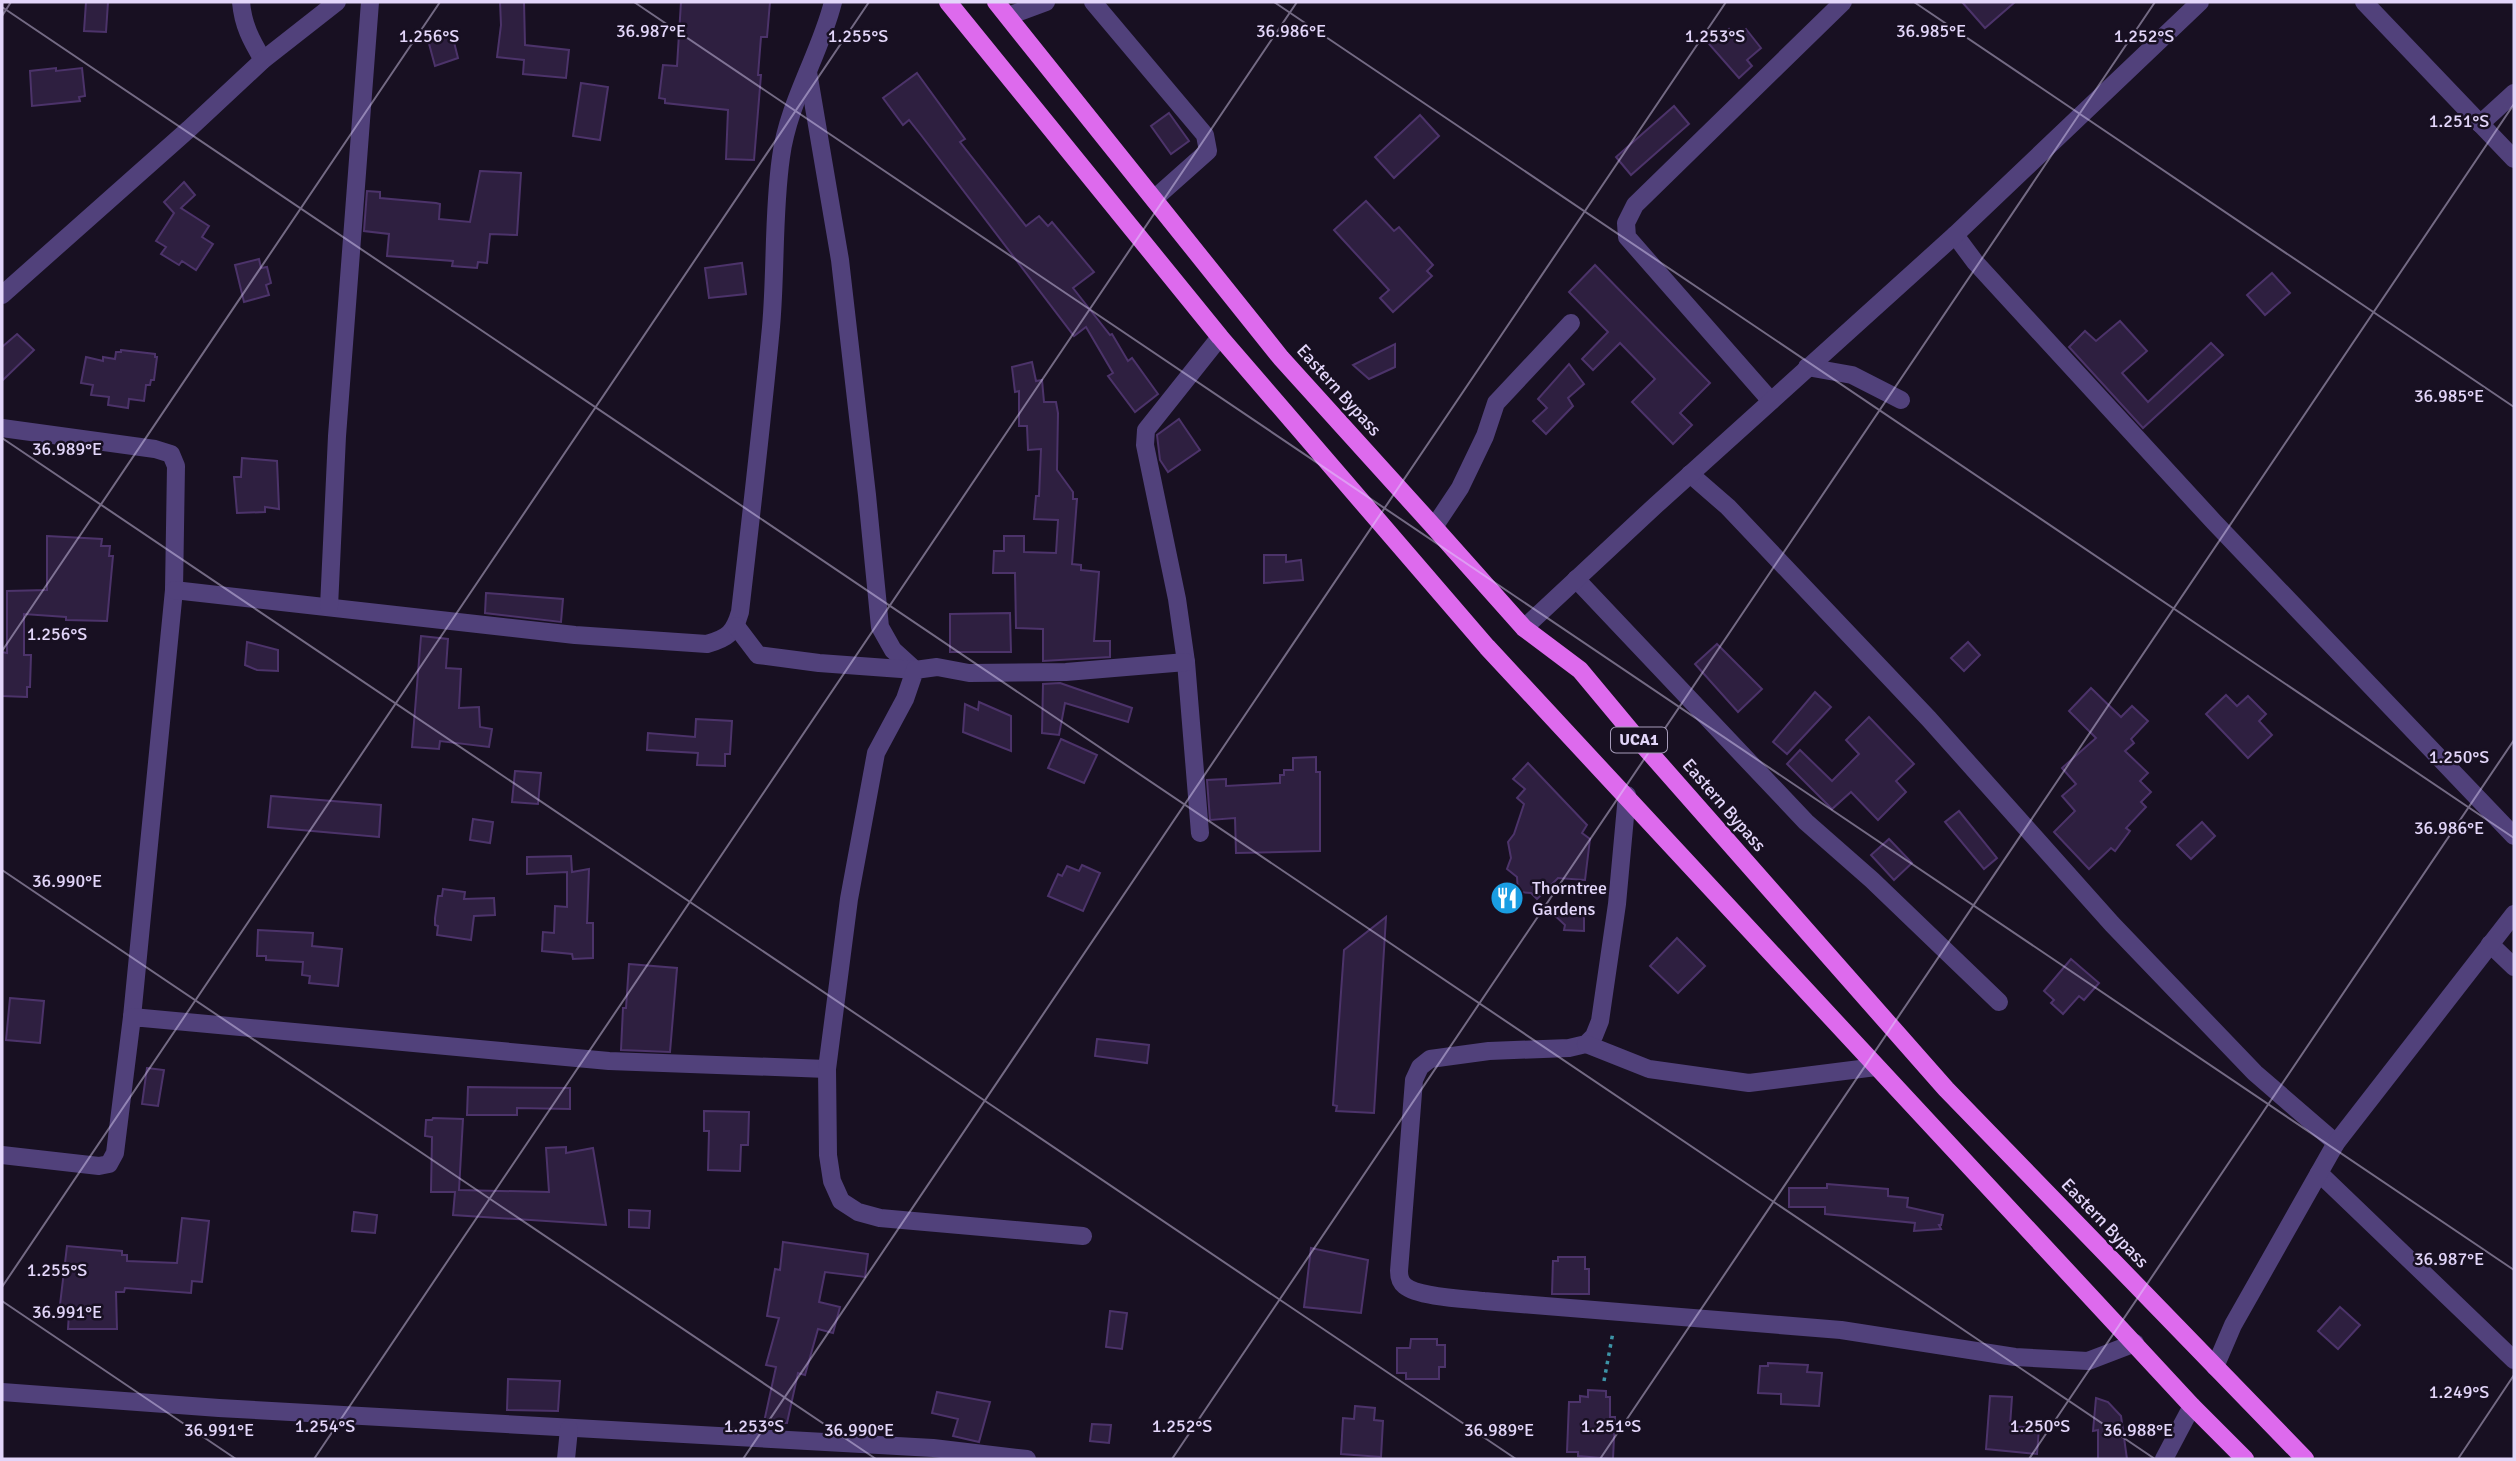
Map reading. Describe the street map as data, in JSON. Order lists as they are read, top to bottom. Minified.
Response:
{"streets":{"main road":["Eastern Bypass","UCA1"]},"places":{"restaurant":["Thorntree Gardens"]},"coordinates":["36.987°E","36.986°E","36.985°E","1.252°S","1.256°S","1.255°S","1.253°S","1.251°S","36.989°E","1.250°S","36.990°E","36.991°E","1.249°S","1.254°S","36.988°E"]}
